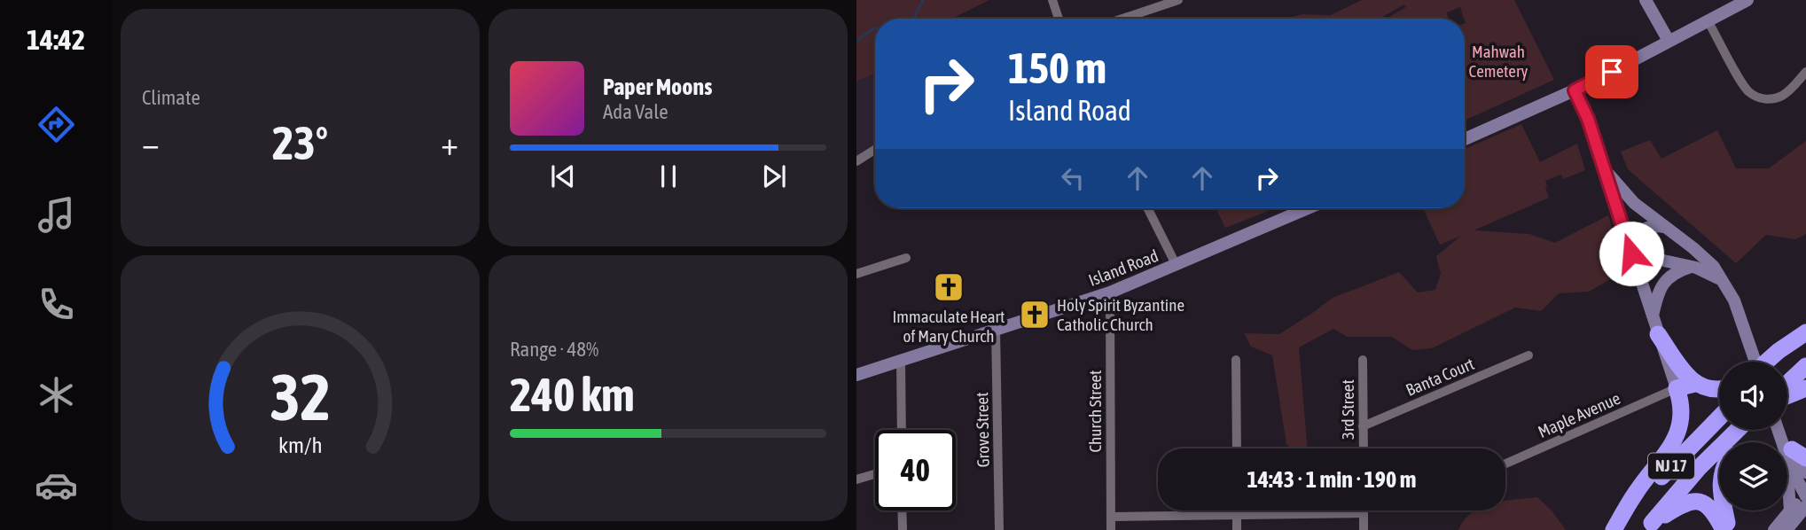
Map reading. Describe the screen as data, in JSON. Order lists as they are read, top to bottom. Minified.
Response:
{"streets":{"highway":["NJ 17"],"street":["Island Road","Banta Court","3rd Street","Church Street","Maple Avenue","Grove Street"]},"crossings":[["Island Road","Church Street"],["Island Road","Grove Street"],["Banta Court","3rd Street"]],"parks":["Mahwah Cemetery"],"places":{"church":["Immaculate Heart of Mary Church","Holy Spirit Byzantine Catholic Church"]},"page":{"tabs":"14:42","tile":["Climate",["Range · 48%","240 km"]],"turn":["150 m","Island Road"],"song":["Paper Moons","Ada Vale"],"heat":["−","23°","+"],"limit":"40","trip":"14:43 · 1 min · 190 m","gauge":["32","km/h"]}}
